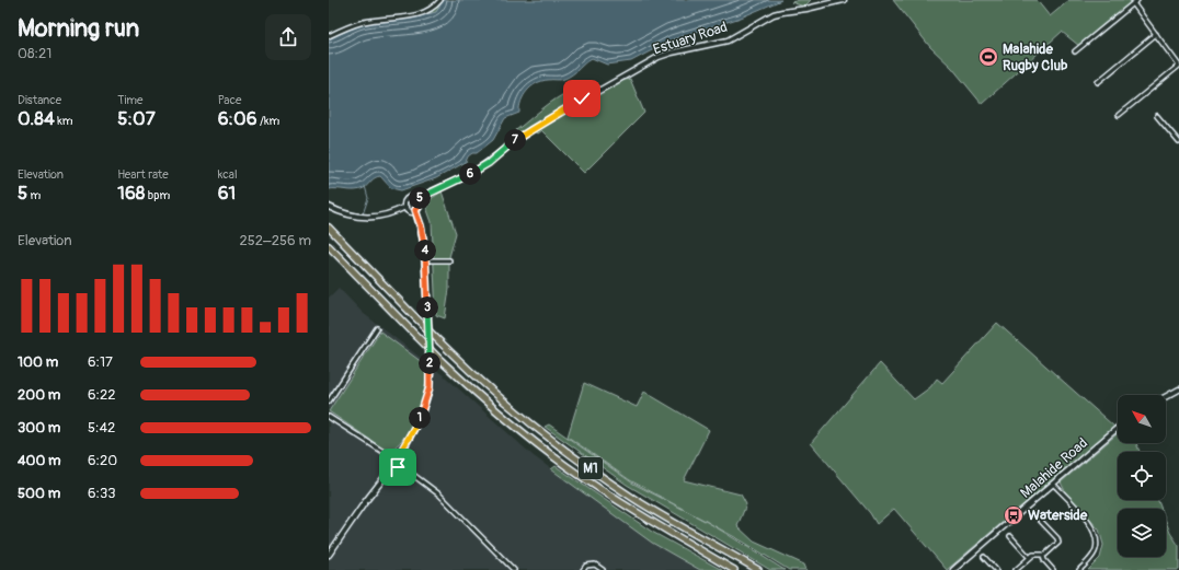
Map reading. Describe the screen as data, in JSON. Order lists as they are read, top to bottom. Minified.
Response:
{"streets":{"highway":["M1"],"street":["Estuary Road","Malahide Road"]},"places":{"sports":["Malahide Rugby Club"],"bus stop":["Waterside"]},"north":"top left","page":{"heading":["Morning run","08:21"],"stats":[["Distance","0.84 km"],["Time","5:07"],["Pace","6:06 /km"],["Elevation","5 m"],["Heart rate","168 bpm"],["kcal","61"]],"pins":["7","6","5","4","3","2","1"],"chart":["Elevation","252–256 m"],"list":[{"name":"100 m","note":"6:17"},{"name":"200 m","note":"6:22"},{"name":"300 m","note":"5:42"},{"name":"400 m","note":"6:20"},{"name":"500 m","note":"6:33"}]}}
